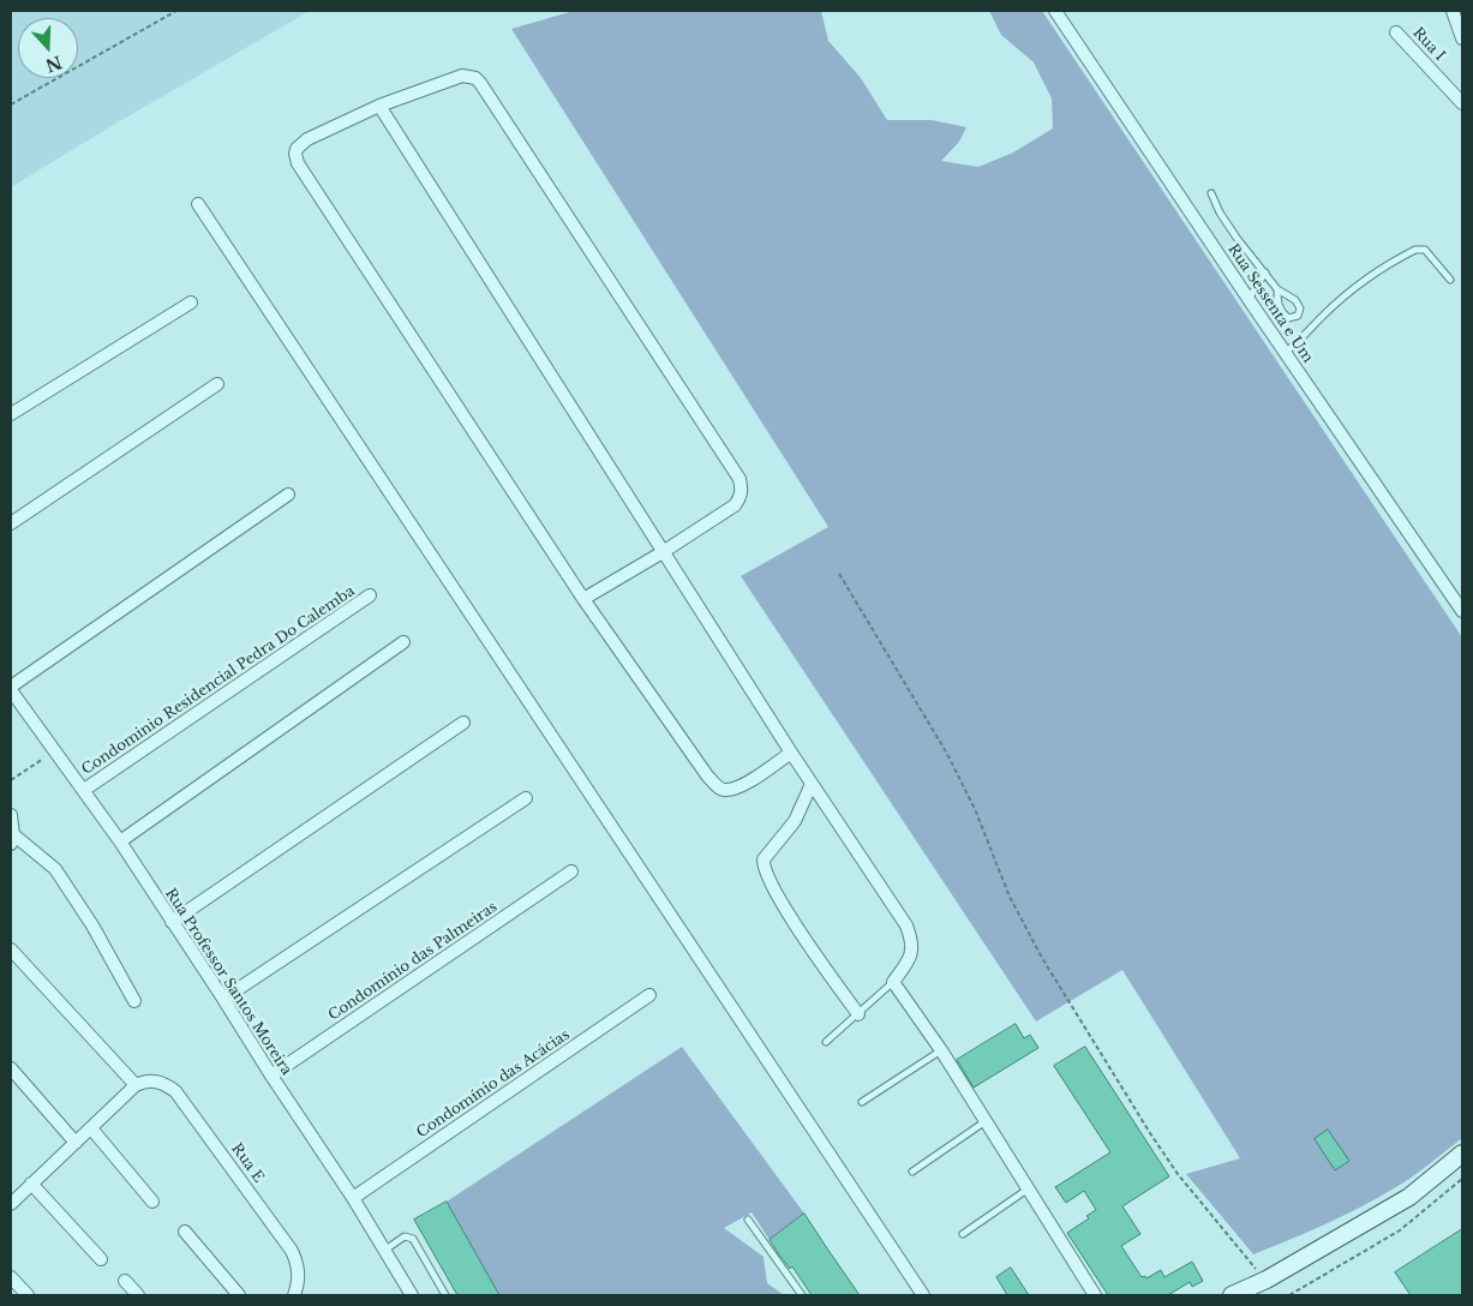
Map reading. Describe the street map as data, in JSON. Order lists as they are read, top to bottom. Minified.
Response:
{"streets":{"street":["Rua I","Rua Sessenta e Um","Condominio Residencial Pedra Do Calemba","Condomínio das Palmeiras","Rua Professor Santos Moreira","Condomínio das Acácias","Rua E"]},"crossings":[["Condominio Residencial Pedra Do Calemba","Rua Professor Santos Moreira"],["Condomínio das Palmeiras","Rua Professor Santos Moreira"],["Rua Professor Santos Moreira","Condomínio das Acácias"]],"north":"bottom"}
